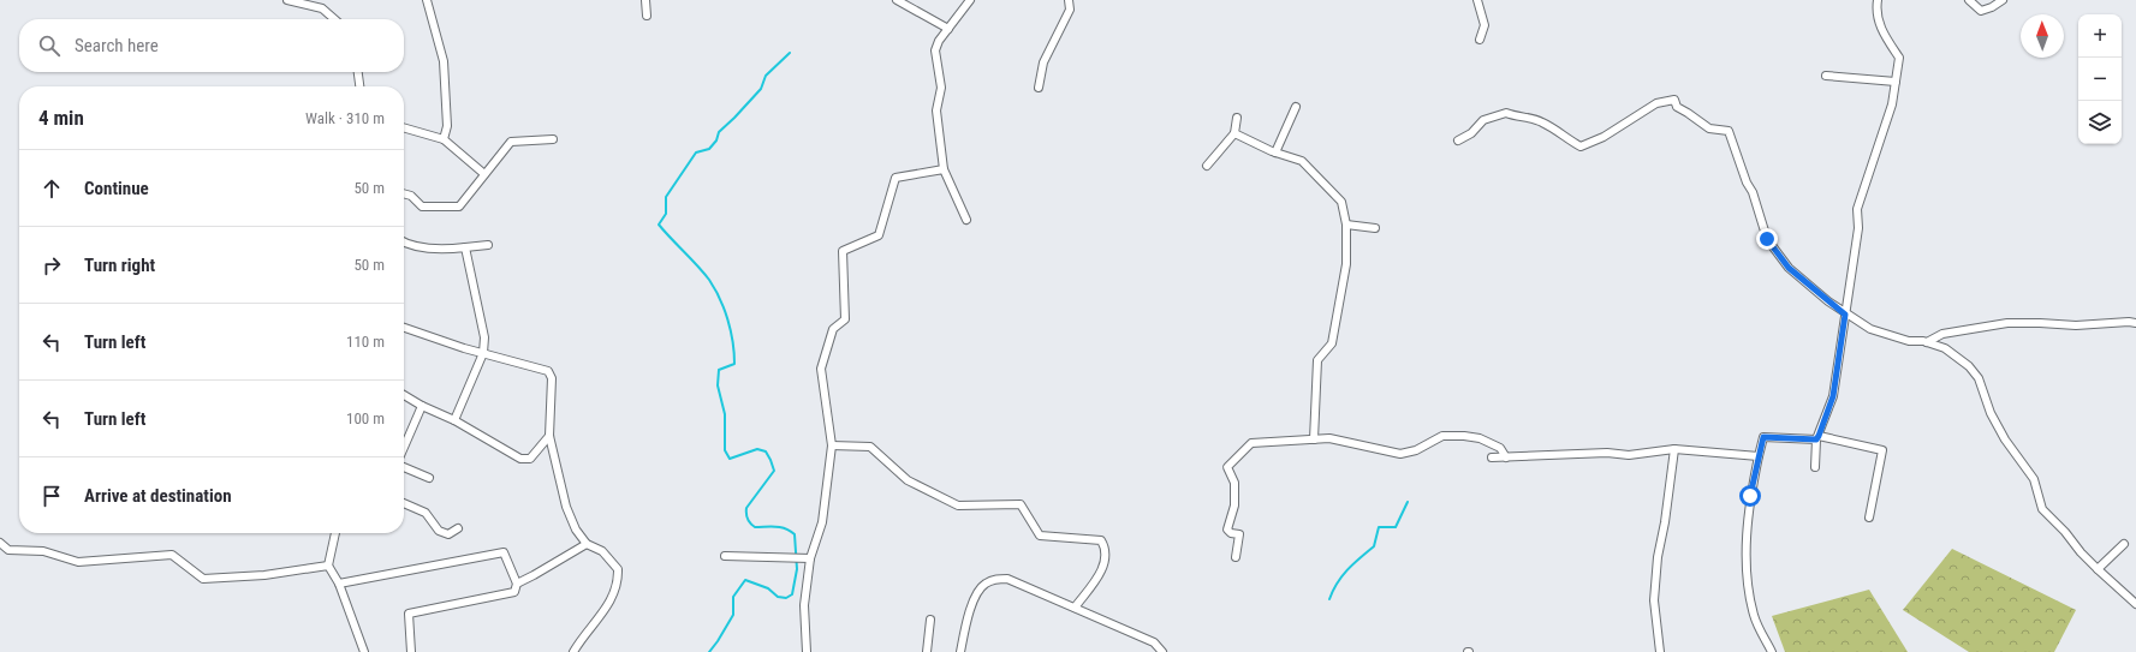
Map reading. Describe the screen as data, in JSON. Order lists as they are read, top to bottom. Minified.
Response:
{"north":"top","page":{"map_buttons":["+","−"],"search":"Search here","heading":["4 min","Walk · 310 m"],"list":[["Continue","50 m"],["Turn right","50 m"],["Turn left","110 m"],["Turn left","100 m"],"Arrive at destination"]}}
